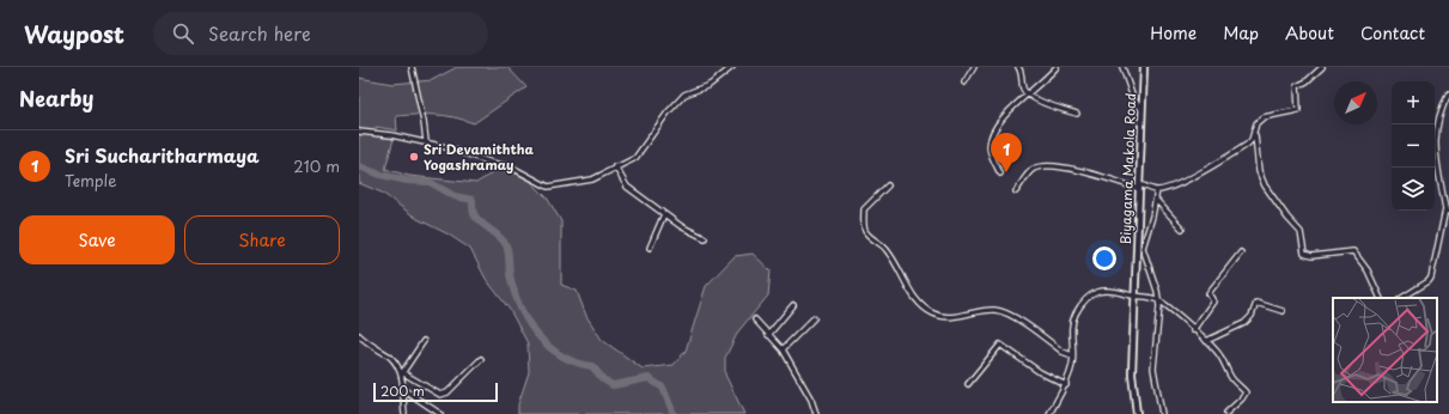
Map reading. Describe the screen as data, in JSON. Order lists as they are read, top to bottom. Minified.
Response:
{"streets":{"main road":["Biyagama Makola Road"]},"places":["Sri Devamiththa Yogashramay"],"scale_bar":"200 m","north":"top right","page":{"header":"Waypost","search":"Search here","nav":["Home","Map","About","Contact"],"heading":"Nearby","map_buttons":["+","−"],"list":[{"mark":"1","name":"Sri Sucharitharmaya","note":"Temple","value":"210 m"}],"pins":"1","buttons":["Save","Share"],"scale":"200 m"}}
